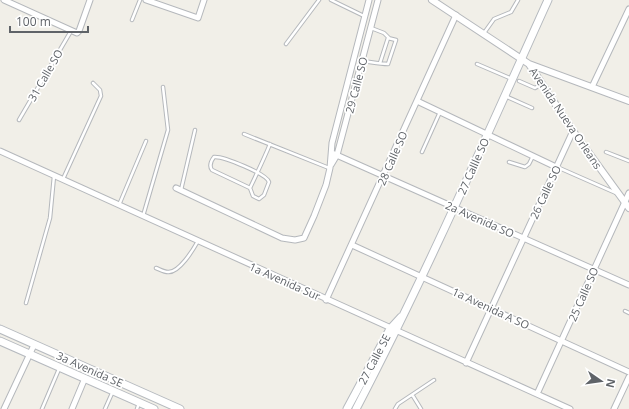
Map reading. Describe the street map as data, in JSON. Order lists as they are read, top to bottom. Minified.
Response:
{"streets":{"main road":["27 Callle SO","27 Calle SE","3a Avenida SE"],"street":["29 Calle SO","Avenida Nueva Orleans","28 Calle SO","26 Calle SO","2a Avenida SO","1a Avenida Sur","25 Calle SO","1a Avenida A SO"],"lane":["31 Calle SO"]},"crossings":[["29 Calle SO","2a Avenida SO"],["Avenida Nueva Orleans","28 Calle SO"],["Avenida Nueva Orleans","27 Callle SO"],["Avenida Nueva Orleans","26 Calle SO"],["Avenida Nueva Orleans","25 Calle SO"],["28 Calle SO","2a Avenida SO"],["28 Calle SO","1a Avenida Sur"],["28 Calle SO","1a Avenida A SO"],["27 Callle SO","2a Avenida SO"],["27 Callle SO","1a Avenida A SO"],["27 Callle SO","27 Calle SE"],["26 Calle SO","2a Avenida SO"],["26 Calle SO","1a Avenida Sur"],["26 Calle SO","1a Avenida A SO"],["2a Avenida SO","25 Calle SO"],["1a Avenida Sur","25 Calle SO"],["1a Avenida Sur","27 Calle SE"],["25 Calle SO","1a Avenida A SO"]],"scale_bar":"100 m","north":"right"}
